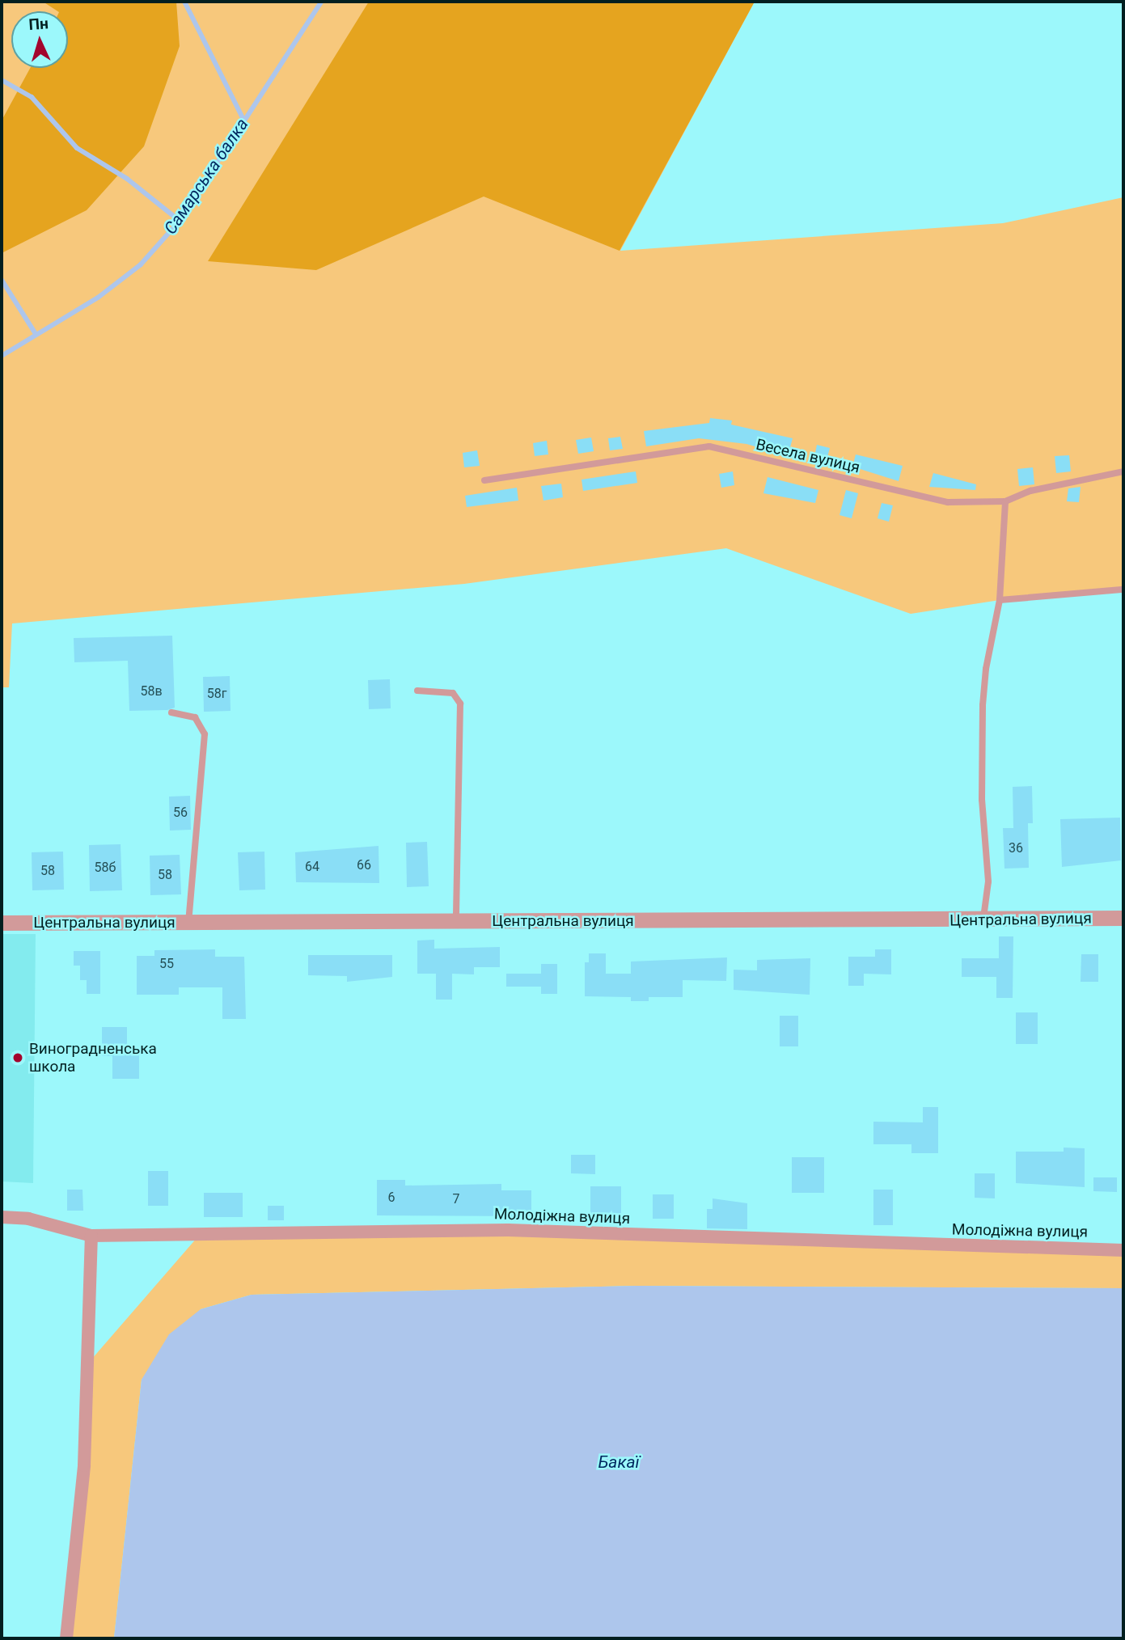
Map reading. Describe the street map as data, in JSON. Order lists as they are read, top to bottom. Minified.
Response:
{"streets":{"street":["Центральна вулиця","Молодіжна вулиця"],"lane":["Весела вулиця"]},"water":["Самарська балка","Бакаї"],"places":["Виноградненська школа"],"house_numbers":["58в","58г","56","36","66","64","58б","58","58","55","6","7"],"north":"top"}
